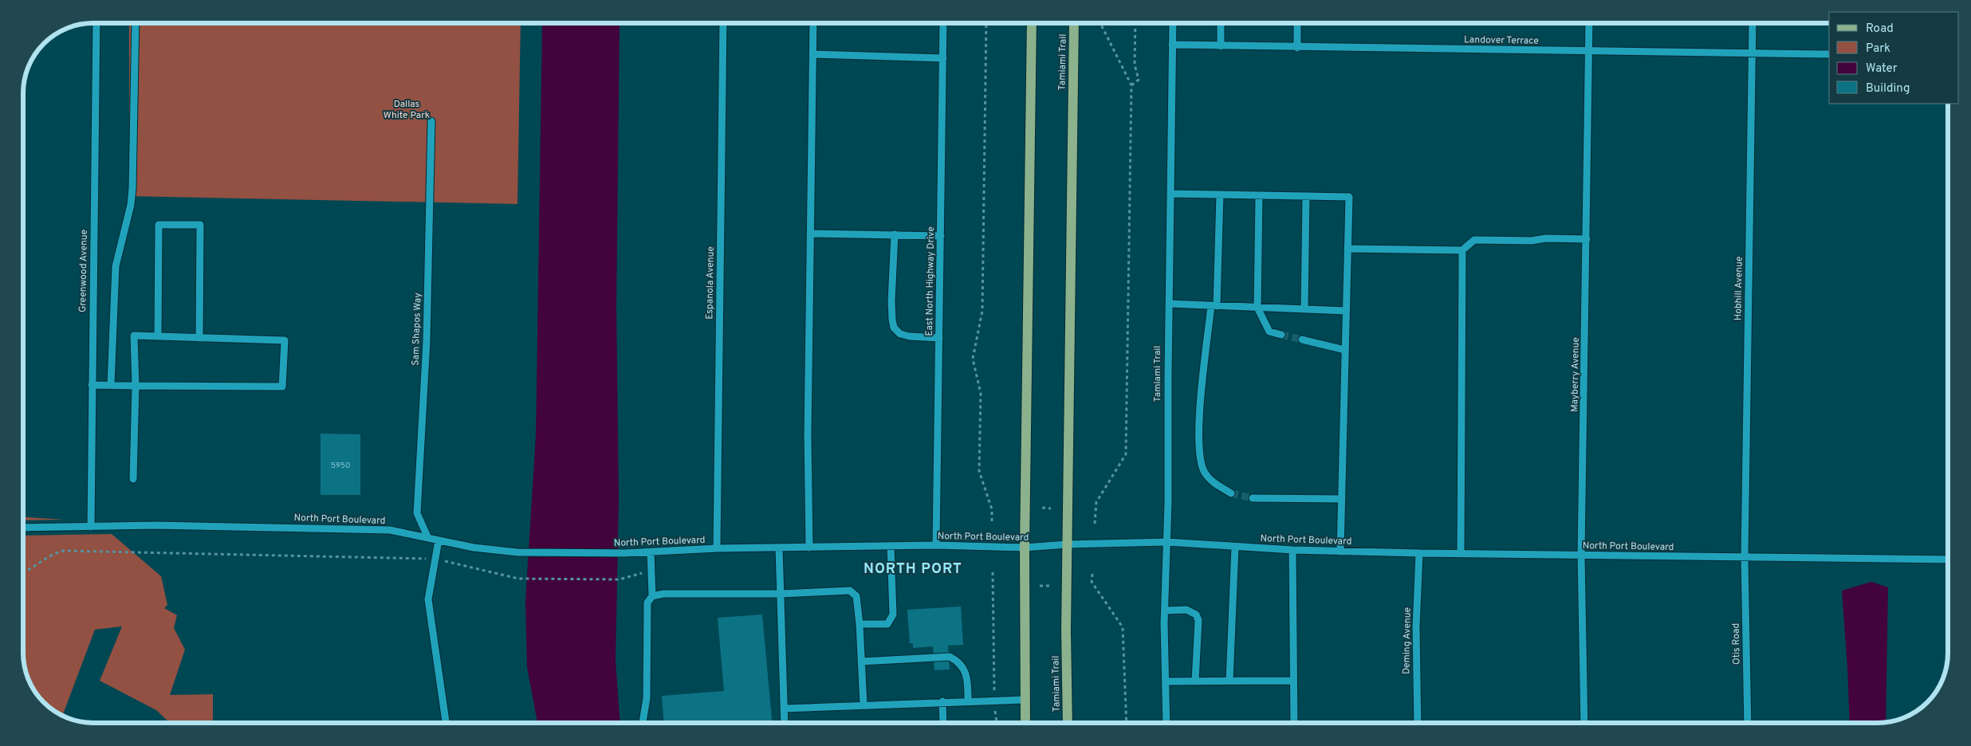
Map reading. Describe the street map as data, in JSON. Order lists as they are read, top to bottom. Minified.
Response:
{"streets":{"main road":["Tamiami Trail"],"street":["Landover Terrace","Greenwood Avenue","East North Highway Drive","Espanola Avenue","Hobhill Avenue","Sam Shapos Way","Mayberry Avenue","North Port Boulevard","Deming Avenue","Otis Road"]},"crossings":[["Landover Terrace","Tamiami Trail"],["Landover Terrace","Hobhill Avenue"],["Landover Terrace","Mayberry Avenue"],["Tamiami Trail","North Port Boulevard"],["Greenwood Avenue","North Port Boulevard"],["East North Highway Drive","North Port Boulevard"],["Espanola Avenue","North Port Boulevard"],["Hobhill Avenue","North Port Boulevard"],["Hobhill Avenue","Otis Road"],["Sam Shapos Way","North Port Boulevard"],["Mayberry Avenue","North Port Boulevard"],["North Port Boulevard","Deming Avenue"],["North Port Boulevard","Otis Road"]],"districts":["NORTH PORT"],"parks":["Dallas White Park"],"house_numbers":["5950"],"legend":["Road","Park","Water","Building"]}
